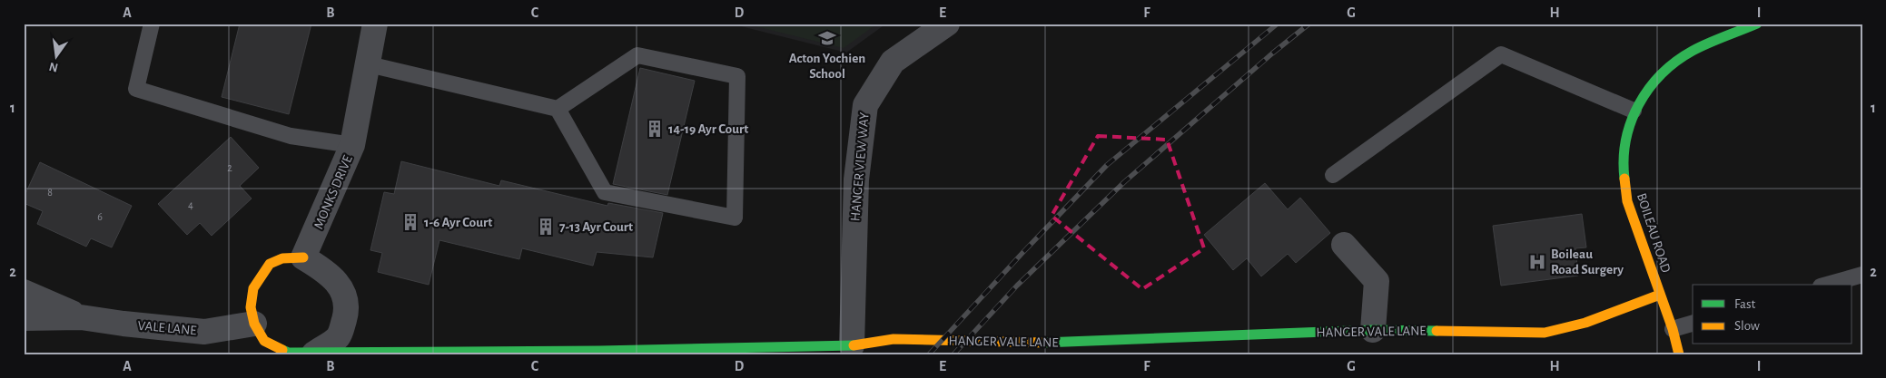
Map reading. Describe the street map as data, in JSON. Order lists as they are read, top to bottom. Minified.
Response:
{"streets":{"street":["HANGER VIEW WAY","MONKS DRIVE","BOILEAU ROAD","VALE LANE","HANGER VALE LANE"]},"crossings":[["HANGER VIEW WAY","HANGER VALE LANE"],["MONKS DRIVE","VALE LANE"],["MONKS DRIVE","HANGER VALE LANE"],["BOILEAU ROAD","HANGER VALE LANE"],["VALE LANE","HANGER VALE LANE"]],"places":{"school or university":["Acton Yochien School"],"building":["14-19 Ayr Court","1-6 Ayr Court","7-13 Ayr Court"],"hospital":["Boileau Road Surgery"]},"house_numbers":["2","8","4","6"],"legend":["Fast","Slow"],"north":"bottom","grid":{"columns":["A","B","C","D","E","F","G","H","I"],"rows":["1","2"]}}
